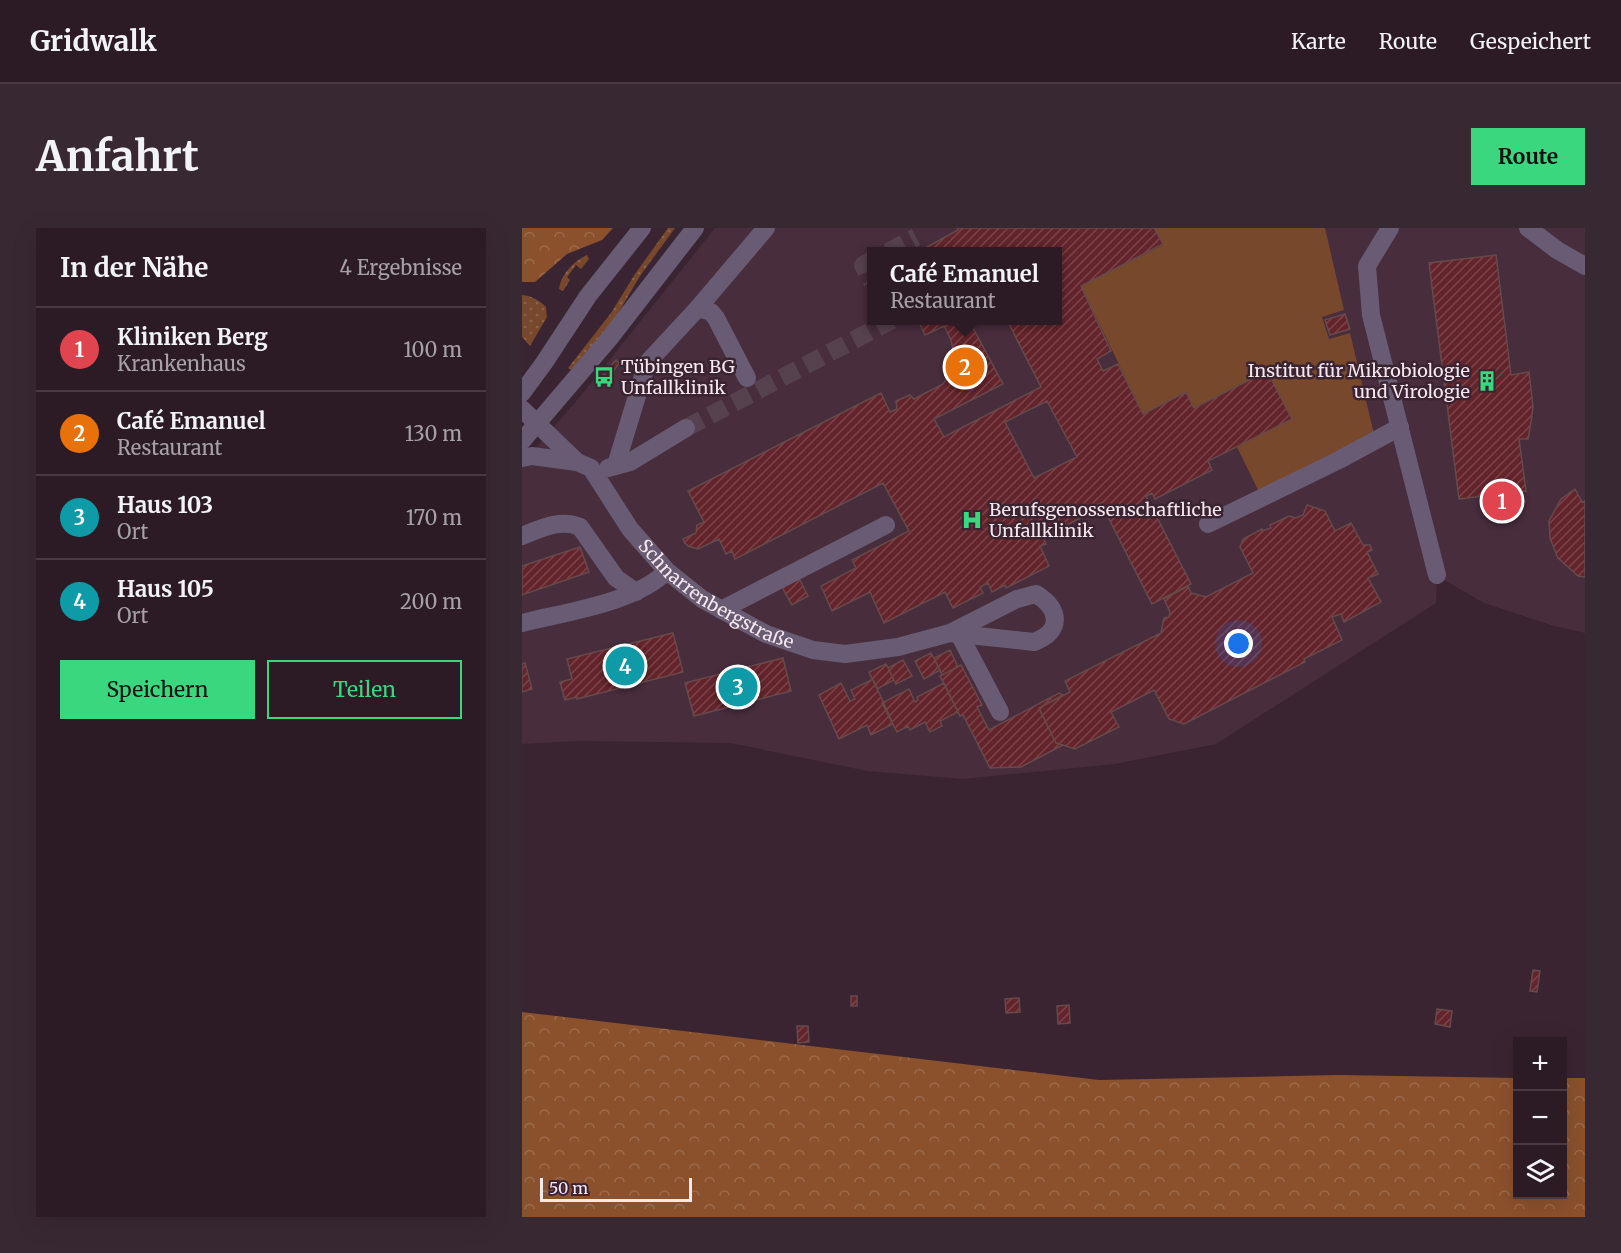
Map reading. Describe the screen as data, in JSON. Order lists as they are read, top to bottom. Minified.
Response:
{"streets":{"street":["Schnarrenbergstraße"]},"places":{"bus stop":["Tübingen BG Unfallklinik"],"building":["Institut für Mikrobiologie und Virologie"],"hospital":["Berufsgenossenschaftliche Unfallklinik"]},"scale_bar":"50 m","page":{"header":"Gridwalk","nav":["Karte","Route","Gespeichert"],"buttons":["Route",["Speichern","Teilen"]],"title":"Anfahrt","heading":["In der Nähe","4 Ergebnisse"],"popup":["Café Emanuel","Restaurant"],"list":[{"mark":"1","name":"Kliniken Berg","note":"Krankenhaus","value":"100 m"},{"mark":"2","name":"Café Emanuel","note":"Restaurant","value":"130 m"},{"mark":"3","name":"Haus 103","note":"Ort","value":"170 m"},{"mark":"4","name":"Haus 105","note":"Ort","value":"200 m"}],"pins":["2","1","4","3"],"map_buttons":["+","−"],"scale":"50 m"}}
